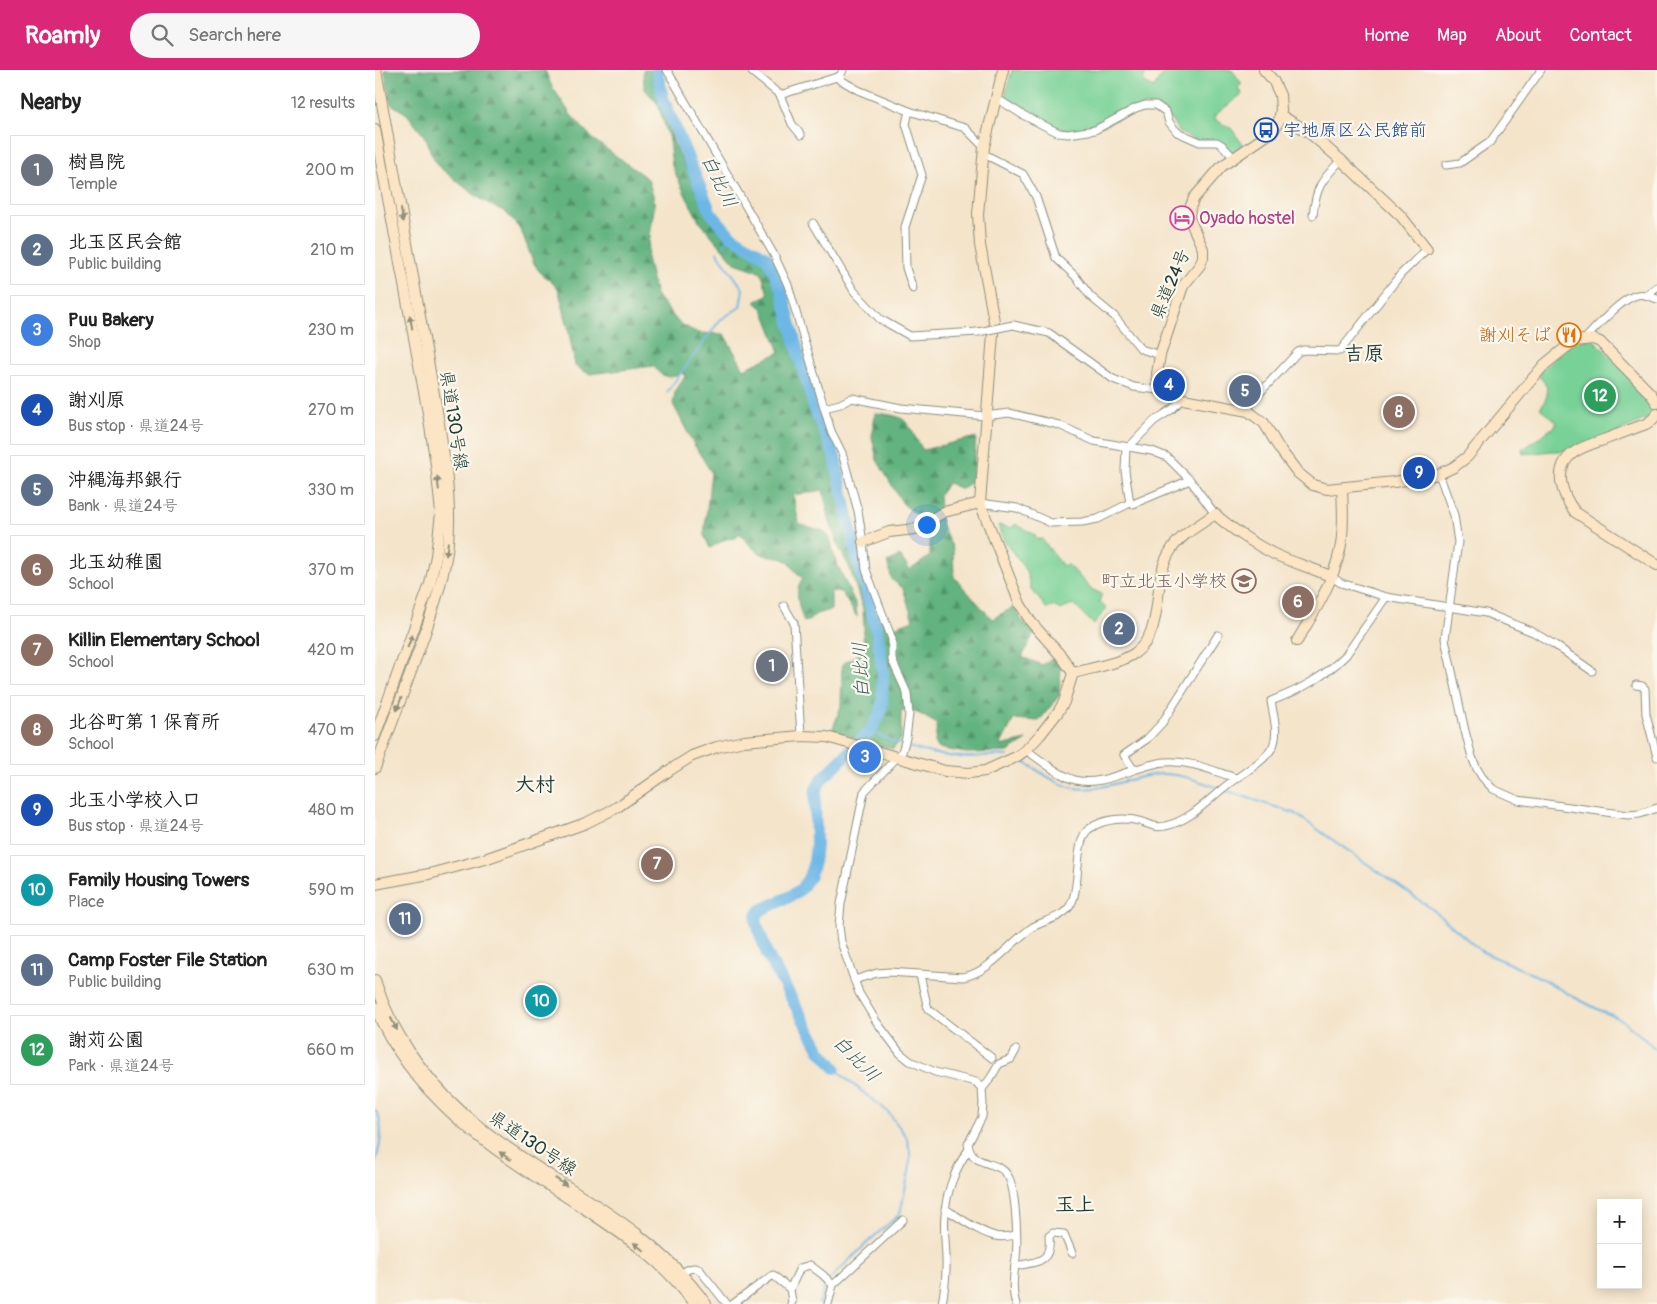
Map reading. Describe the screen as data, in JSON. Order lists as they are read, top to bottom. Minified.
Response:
{"streets":{"main road":["県道24号","県道130号線"]},"districts":["吉原","大村","玉上"],"water":["白比川"],"places":{"bus stop":["宇地原区公民館前"],"hotel":["Oyado hostel"],"restaurant":["謝刈そば"],"school or university":["町立北玉小学校"]},"page":{"header":"Roamly","search":"Search here","nav":["Home","Map","About","Contact"],"heading":["Nearby","12 results"],"list":[{"mark":"1","name":"樹昌院","note":"Temple","value":"200 m"},{"mark":"2","name":"北玉区民会館","note":"Public building","value":"210 m"},{"mark":"3","name":"Puu Bakery","note":"Shop","value":"230 m"},{"mark":"4","name":"謝刈原","note":"Bus stop · 県道24号","value":"270 m"},{"mark":"5","name":"沖縄海邦銀行","note":"Bank · 県道24号","value":"330 m"},{"mark":"6","name":"北玉幼稚園","note":"School","value":"370 m"},{"mark":"7","name":"Killin Elementary School","note":"School","value":"420 m"},{"mark":"8","name":"北谷町第１保育所","note":"School","value":"470 m"},{"mark":"9","name":"北玉小学校入口","note":"Bus stop · 県道24号","value":"480 m"},{"mark":"10","name":"Family Housing Towers","note":"Place","value":"590 m"},{"mark":"11","name":"Camp Foster File Station","note":"Public building","value":"630 m"},{"mark":"12","name":"謝苅公園","note":"Park · 県道24号","value":"660 m"}],"pins":["4","5","12","8","9","6","2","1","3","7","11","10"],"map_buttons":["+","−"]}}
